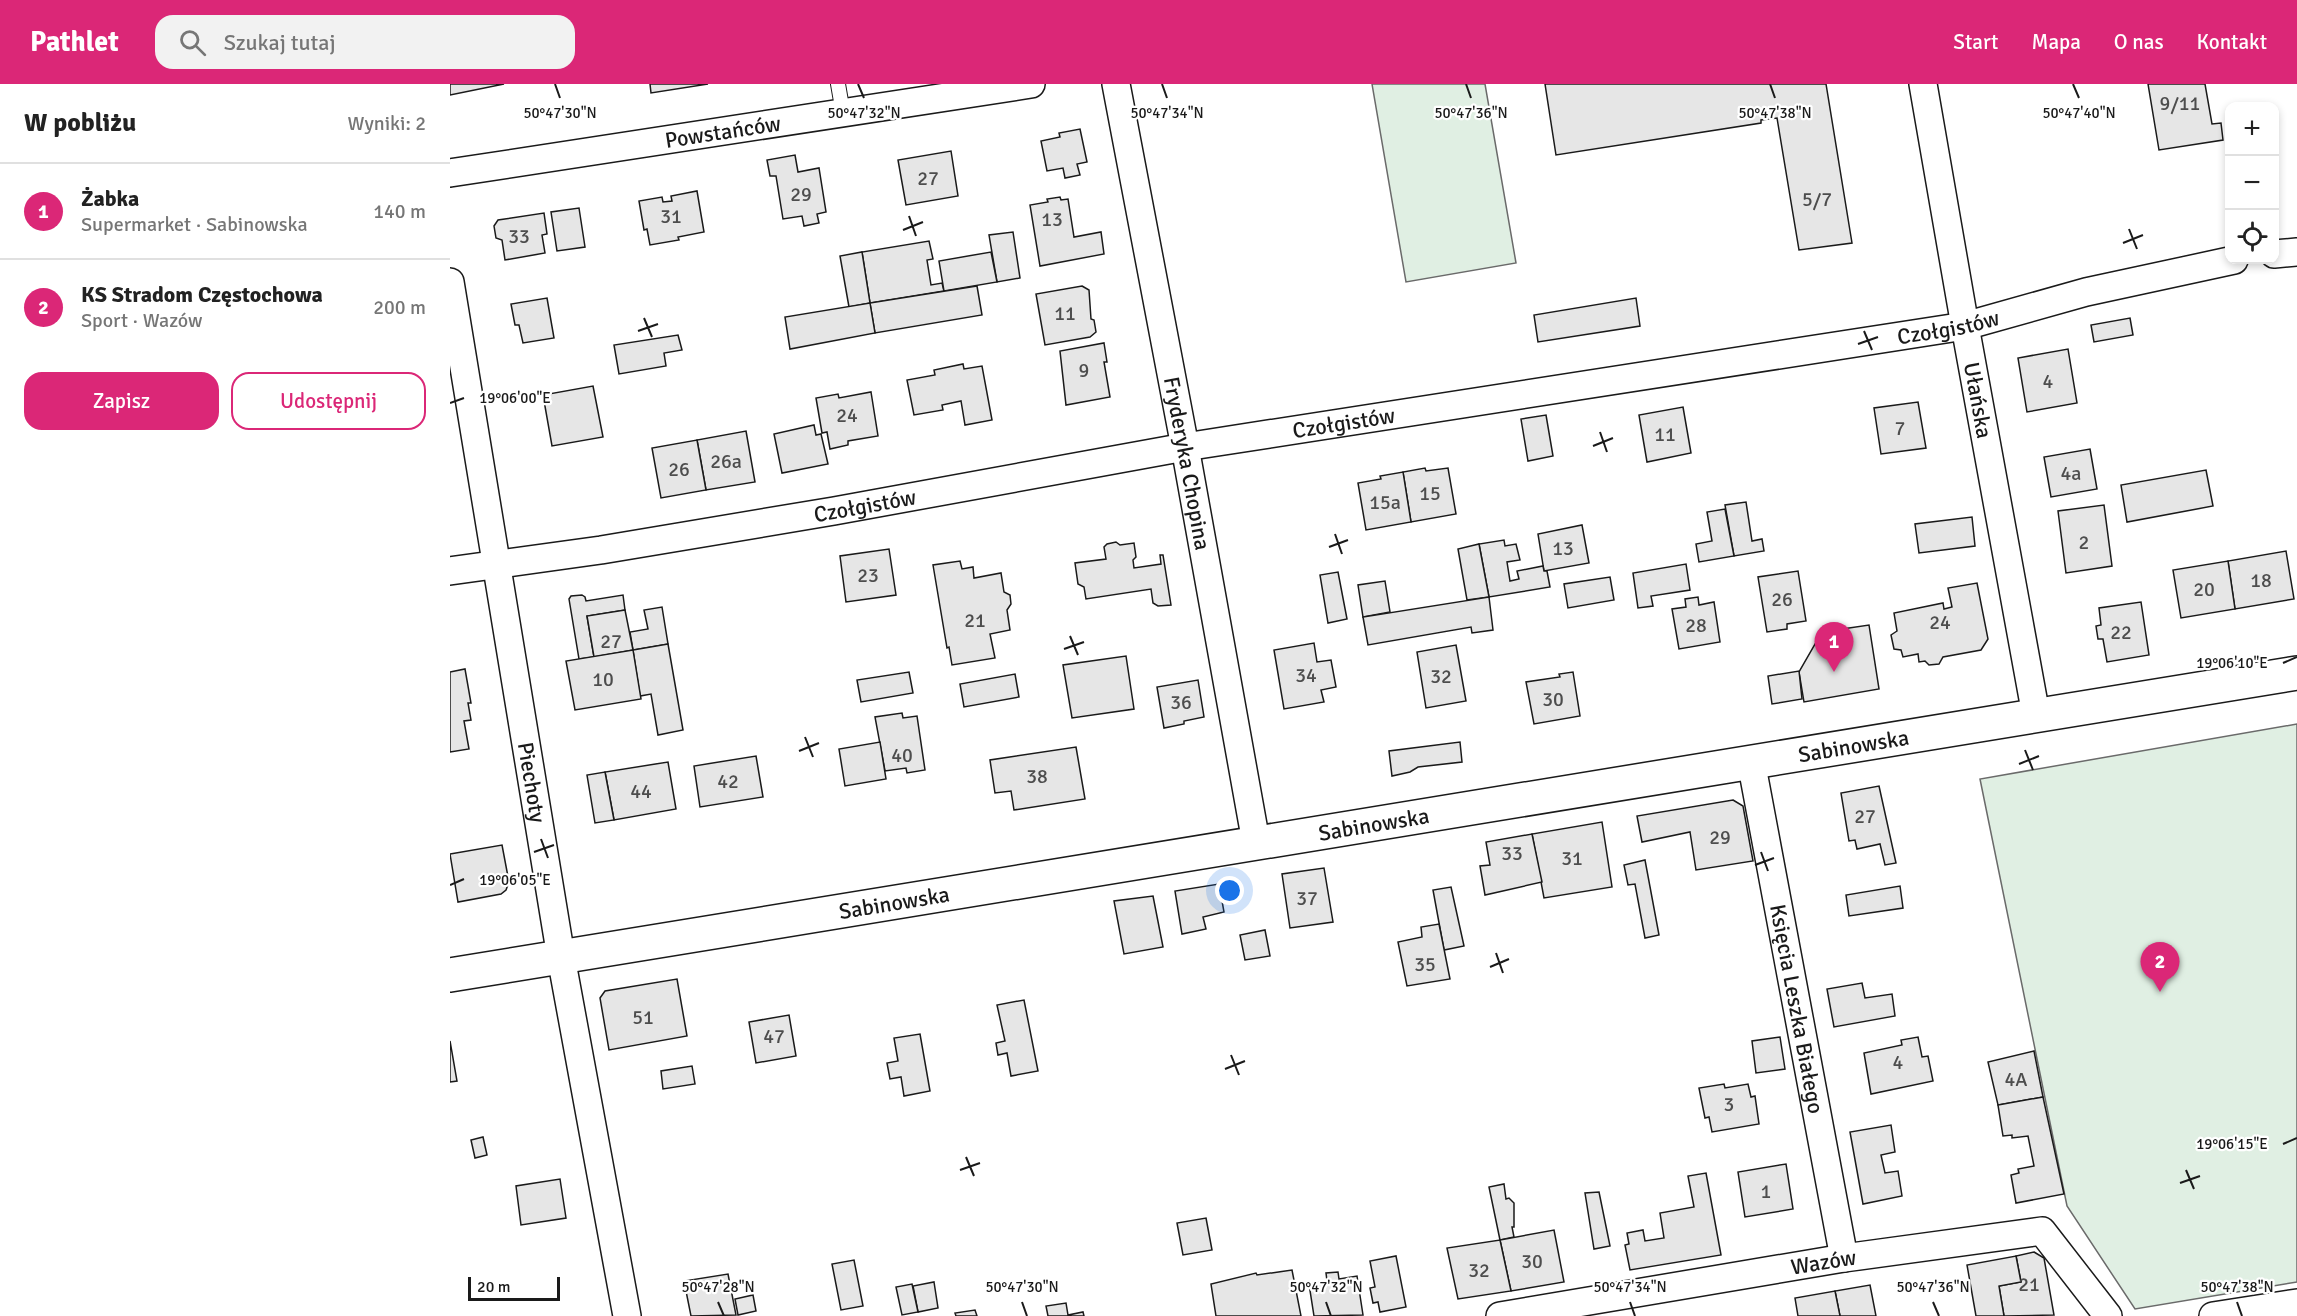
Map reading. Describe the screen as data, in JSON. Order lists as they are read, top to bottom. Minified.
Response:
{"streets":{"street":["Powstańców","Czołgistów","Ułańska","Fryderyka Chopina","Sabinowska","Piechoty","Księcia Leszka Białego","Wazów"]},"crossings":[["Czołgistów","Ułańska"],["Czołgistów","Fryderyka Chopina"],["Czołgistów","Piechoty"],["Ułańska","Sabinowska"],["Fryderyka Chopina","Sabinowska"],["Sabinowska","Piechoty"],["Sabinowska","Księcia Leszka Białego"],["Księcia Leszka Białego","Wazów"]],"house_numbers":["9/11","27","29","5/7","31","13","33","11","9","4","24","7","11","26a","26","4a","15","15a","2","13","23","18","20","26","21","24","28","22","27","34","32","10","30","36","40","38","42","44","27","29","33","31","37","35","51","47","4","4A","3","1","30","32","21"],"scale_bar":"20 m","page":{"header":"Pathlet","search":"Szukaj tutaj","nav":["Start","Mapa","O nas","Kontakt"],"heading":["W pobliżu","Wyniki: 2"],"map_buttons":["+","−"],"list":[{"mark":"1","name":"Żabka","note":"Supermarket · Sabinowska","value":"140 m"},{"mark":"2","name":"KS Stradom Częstochowa","note":"Sport · Wazów","value":"200 m"}],"buttons":["Zapisz","Udostępnij"],"pins":["1","2"],"scale":"20 m"},"coordinates":["50°47'30\"N","50°47'32\"N","50°47'34\"N","50°47'36\"N","50°47'38\"N","50°47'40\"N","19°06'00\"E","19°06'10\"E","19°06'05\"E","19°06'15\"E","50°47'28\"N"]}
